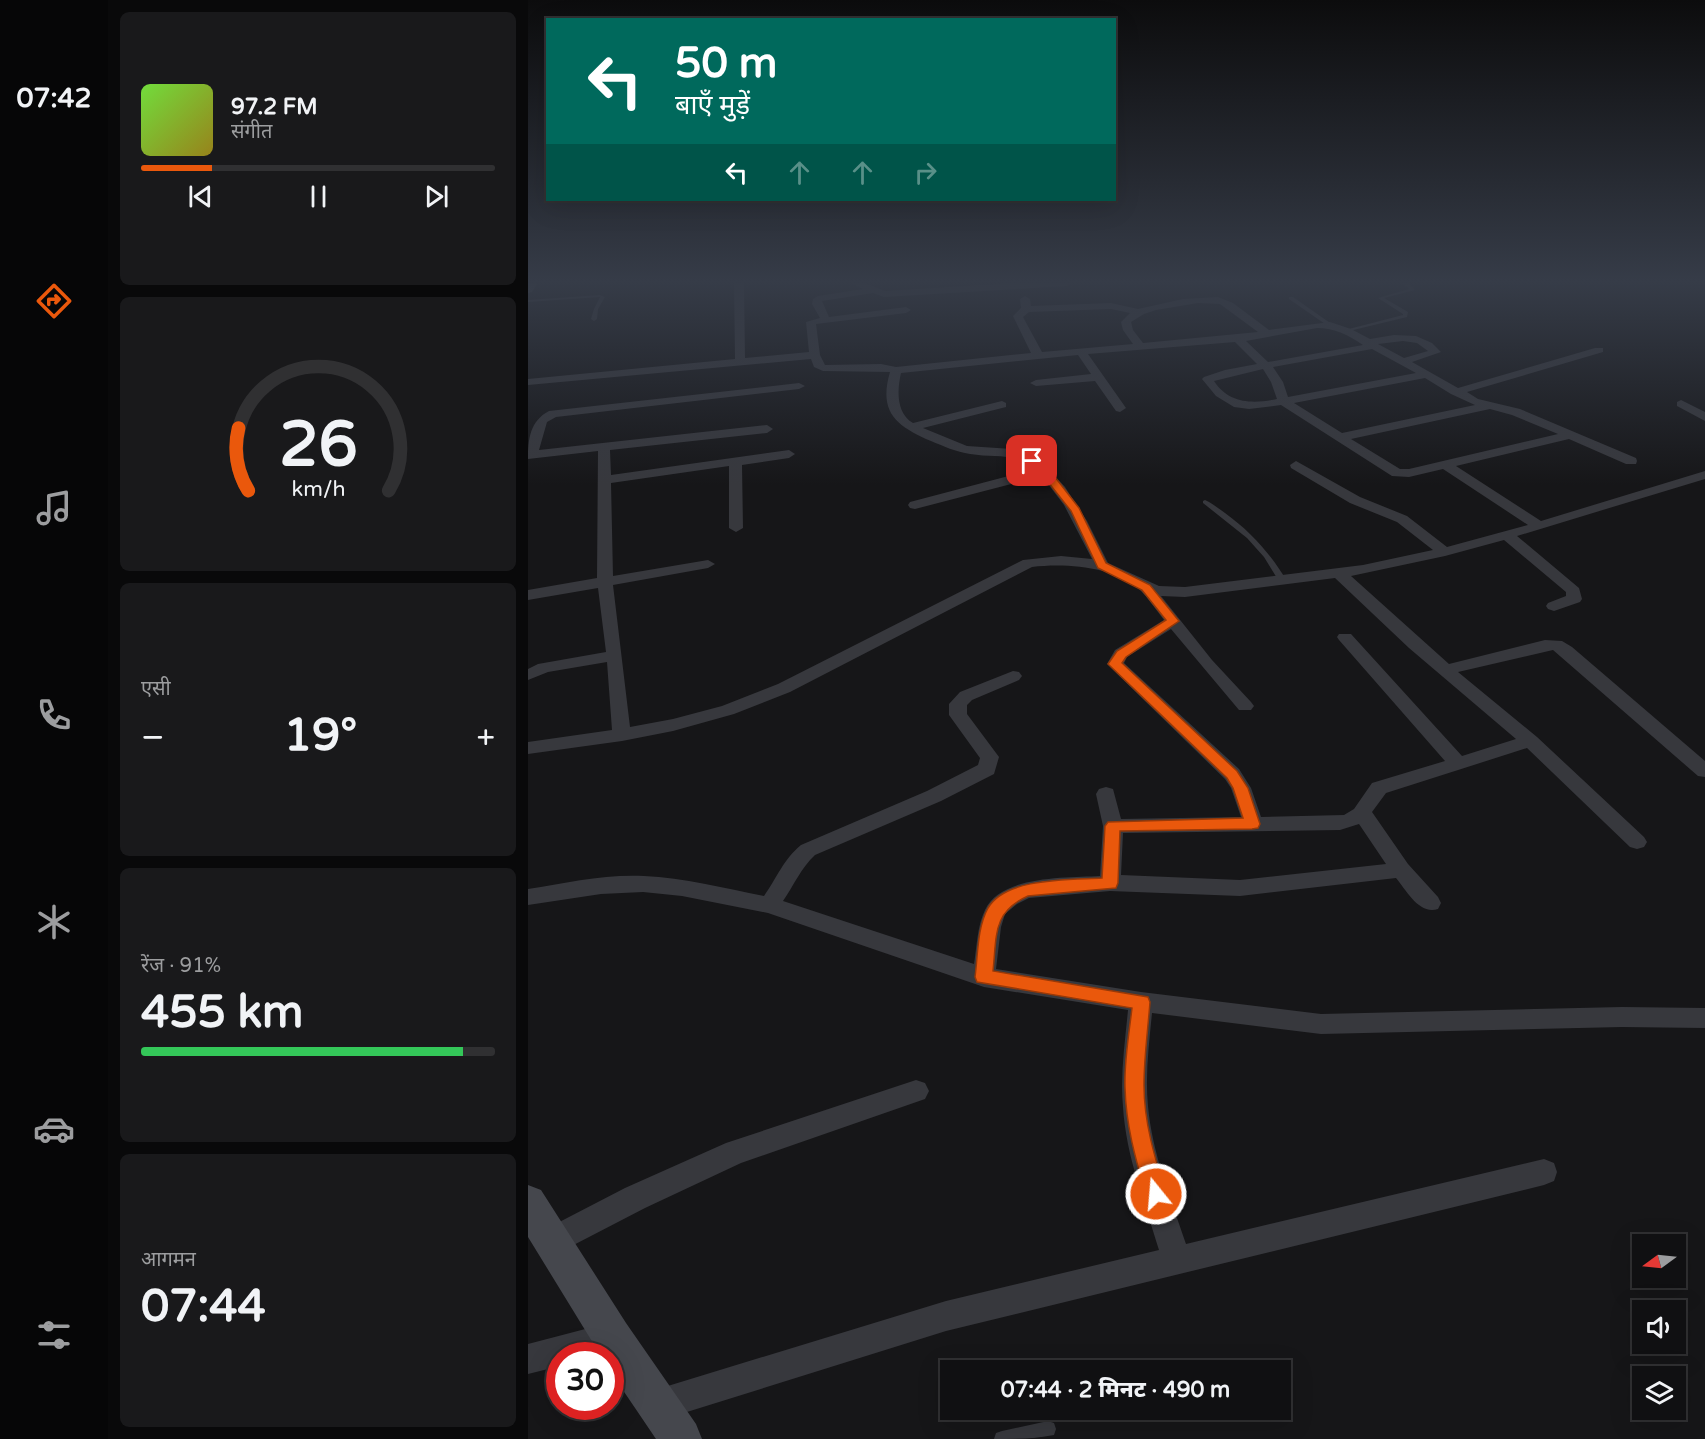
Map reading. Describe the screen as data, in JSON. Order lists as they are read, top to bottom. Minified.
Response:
{"north":"left","page":{"tabs":"07:42","turn":["50 m","बाएँ मुड़ें"],"song":["97.2 FM","संगीत"],"tile":["एसी",["रेंज · 91%","455 km"],["आगमन","07:44"]],"heat":["−","19°","+"],"limit":"30","trip":"07:44 · 2 मिनट · 490 m","gauge":["26","km/h"]}}
